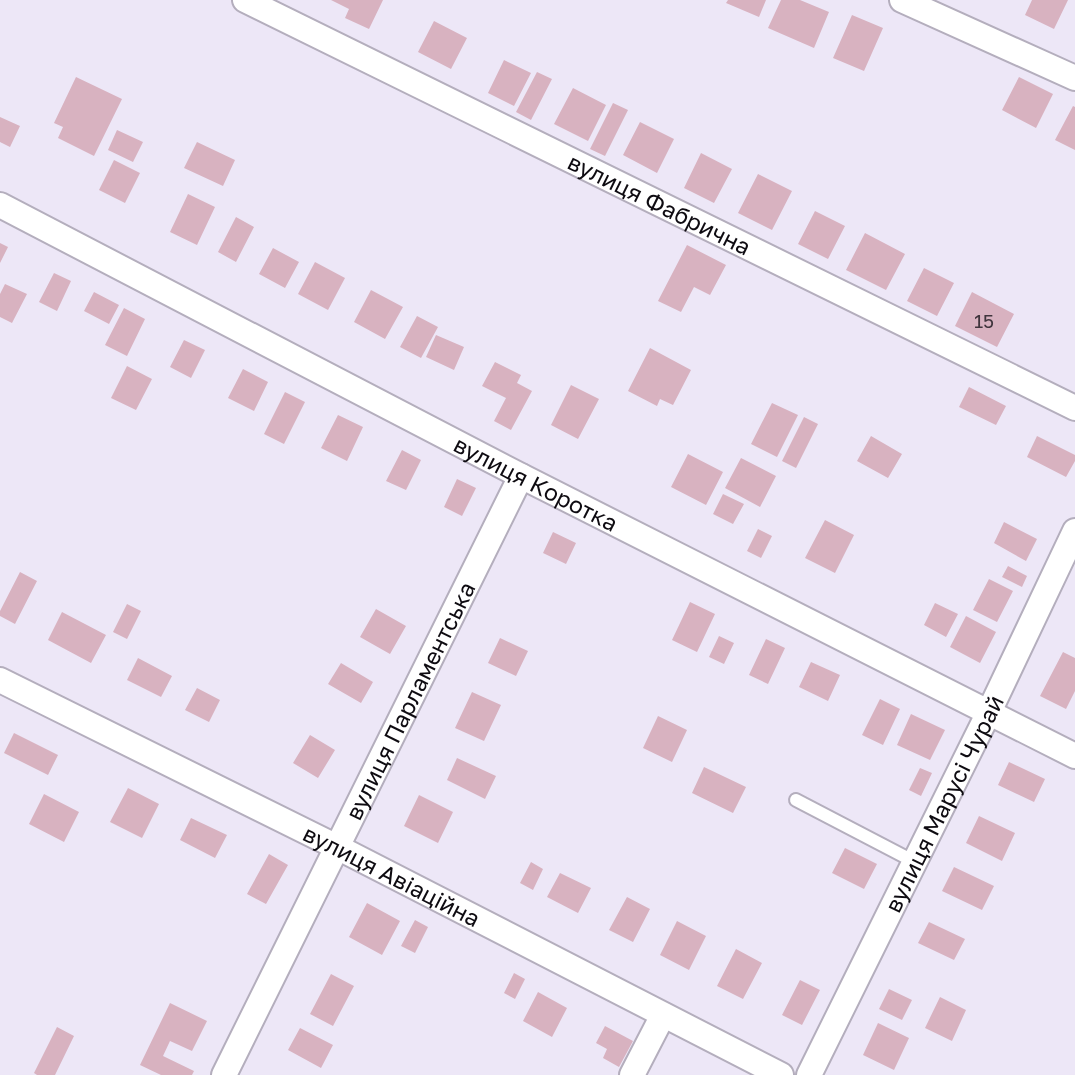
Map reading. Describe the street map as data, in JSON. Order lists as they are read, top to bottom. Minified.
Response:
{"streets":{"street":["вулиця Фабрична","вулиця Коротка","вулиця Парламентська","вулиця Марусі Чурай","вулиця Авіаційна"]},"crossings":[["вулиця Коротка","вулиця Парламентська"],["вулиця Коротка","вулиця Марусі Чурай"],["вулиця Парламентська","вулиця Авіаційна"]],"house_numbers":["15"]}
